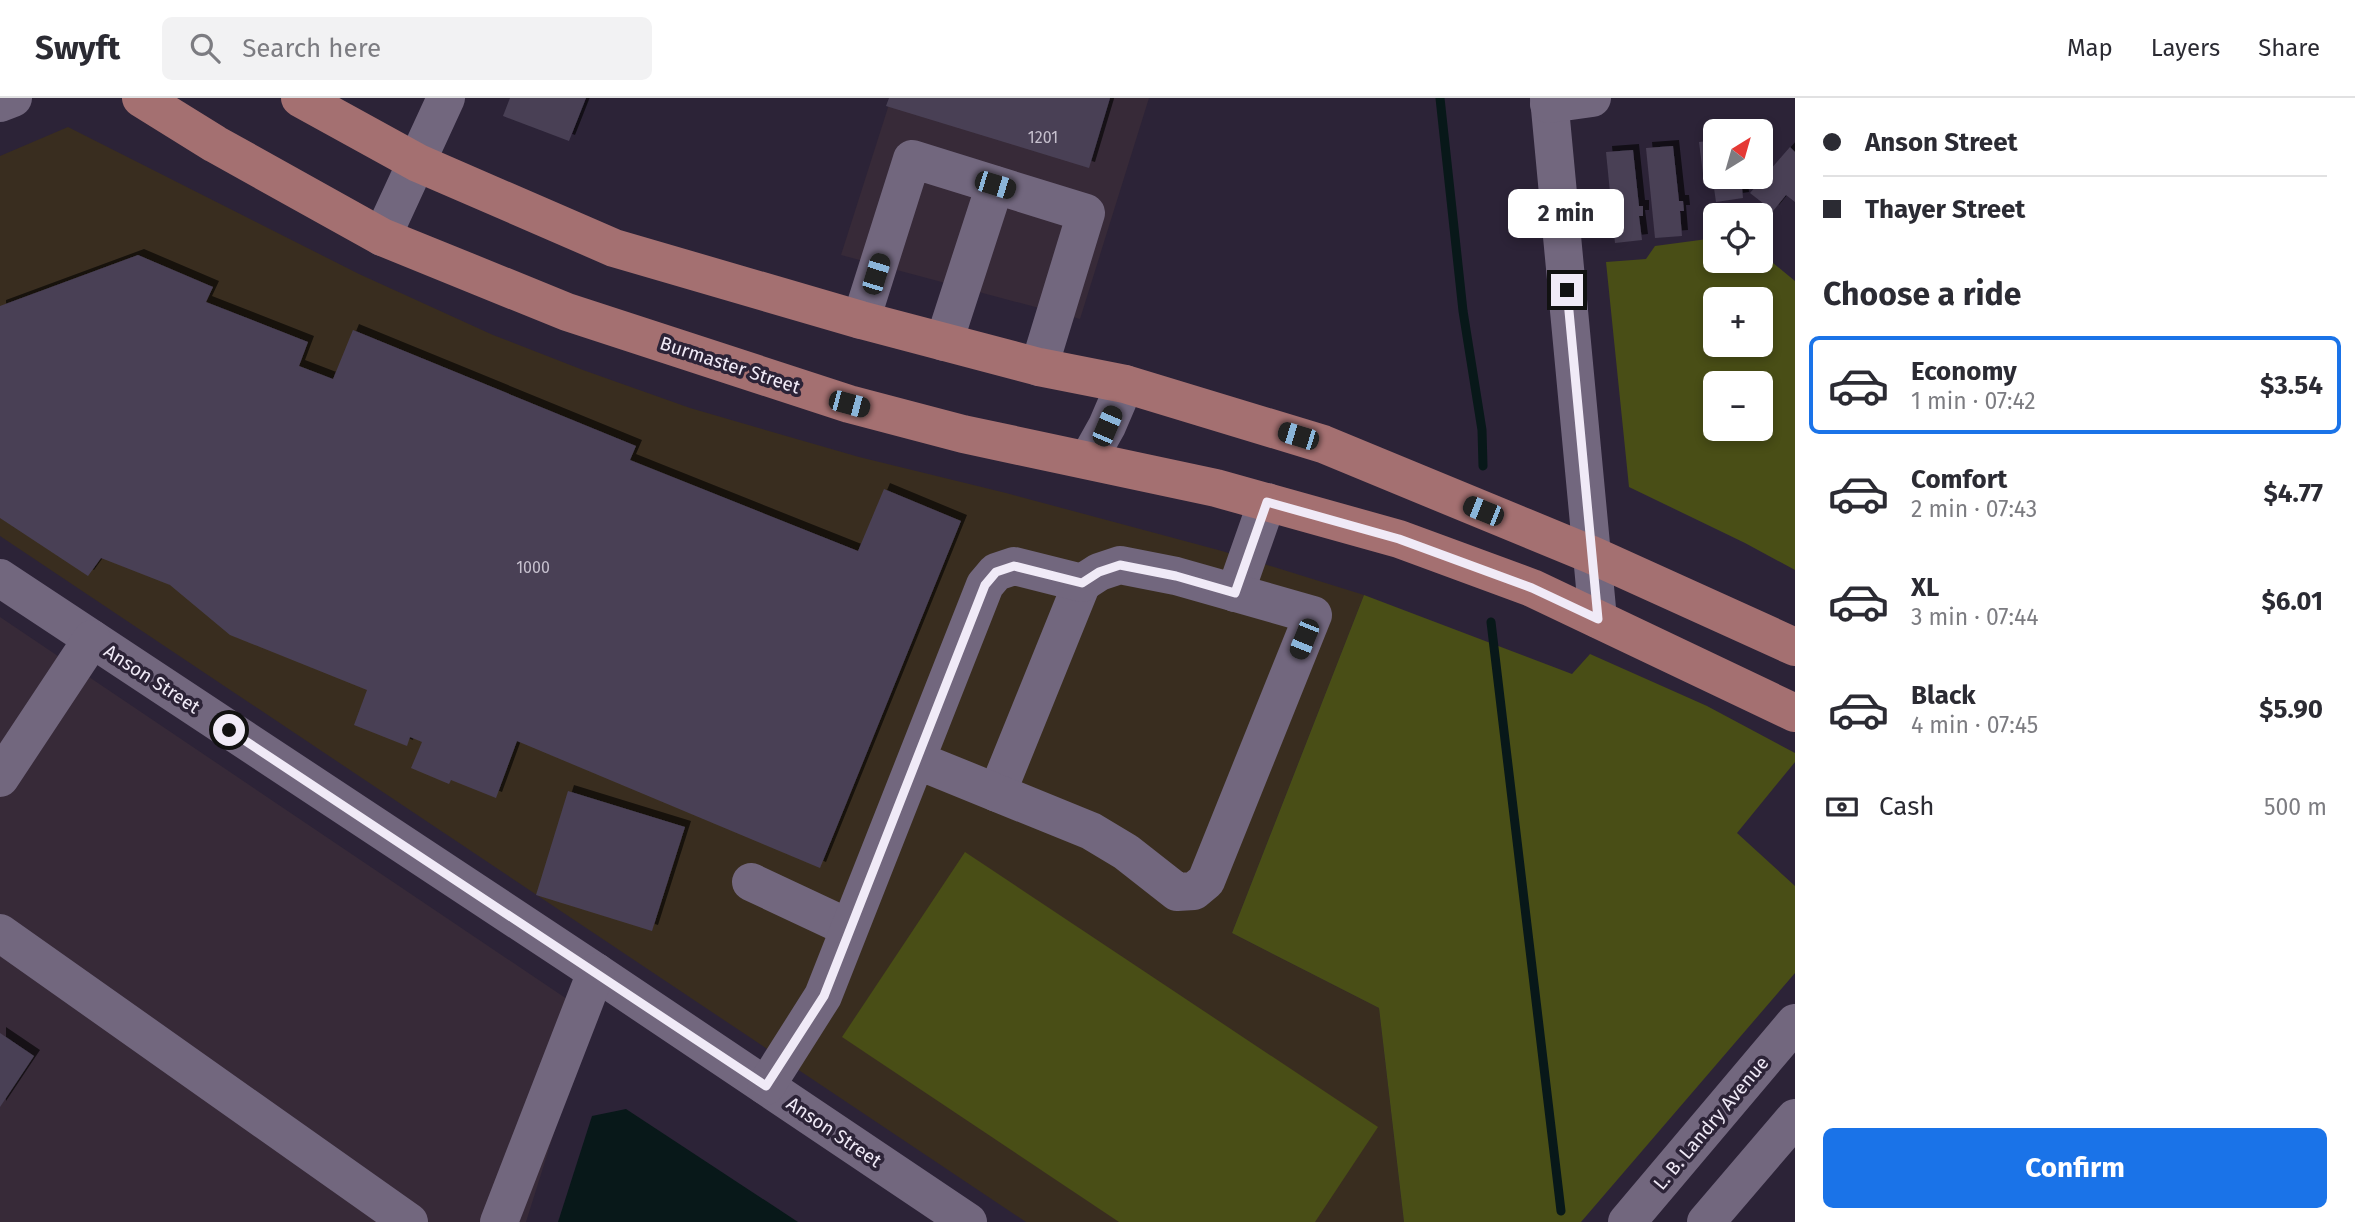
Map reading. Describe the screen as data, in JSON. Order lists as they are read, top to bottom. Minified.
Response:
{"streets":{"main road":["Burmaster Street"],"street":["Anson Street","L. B. Landry Avenue"]},"house_numbers":["1201","1000"],"north":"top right","page":{"header":"Swyft","search":"Search here","nav":["Map","Layers","Share"],"banner":["Anson Street","Thayer Street"],"map_buttons":["+","−"],"bubble":"2 min","heading":"Choose a ride","list":[{"name":"Economy","note":"1 min · 07:42","value":"$3.54"},{"name":"Comfort","note":"2 min · 07:43","value":"$4.77"},{"name":"XL","note":"3 min · 07:44","value":"$6.01"},{"name":"Black","note":"4 min · 07:45","value":"$5.90"}],"pay":["Cash","500 m"],"buttons":"Confirm"}}
